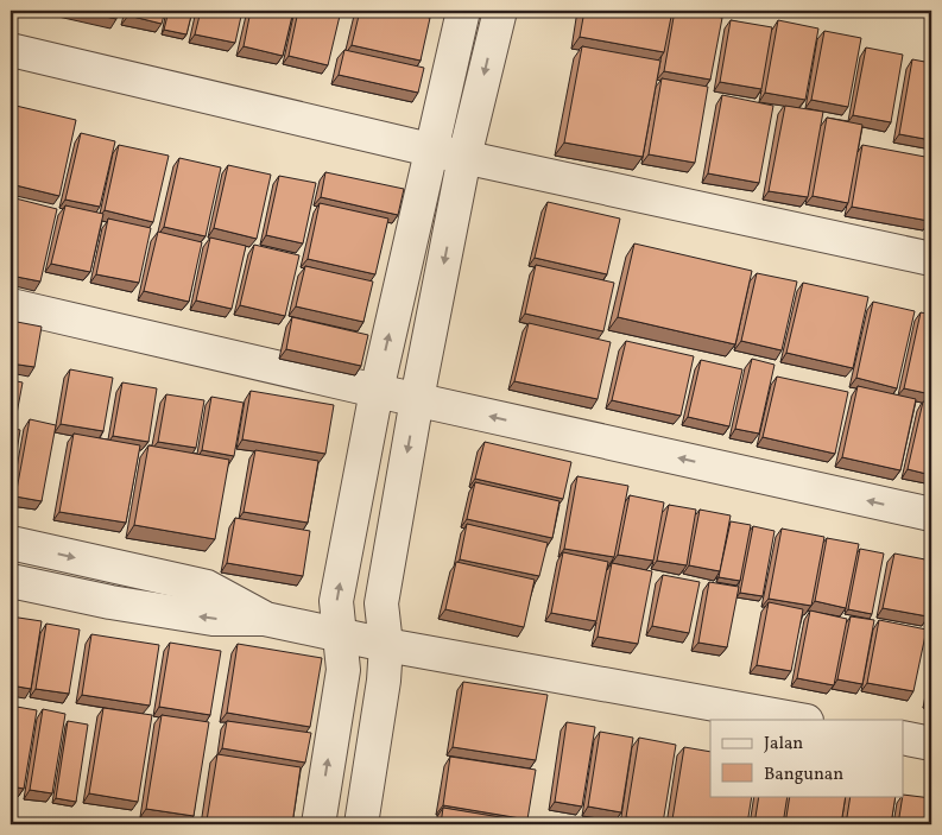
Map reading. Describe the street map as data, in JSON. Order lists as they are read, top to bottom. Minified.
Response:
{"legend":["Jalan","Bangunan"]}
